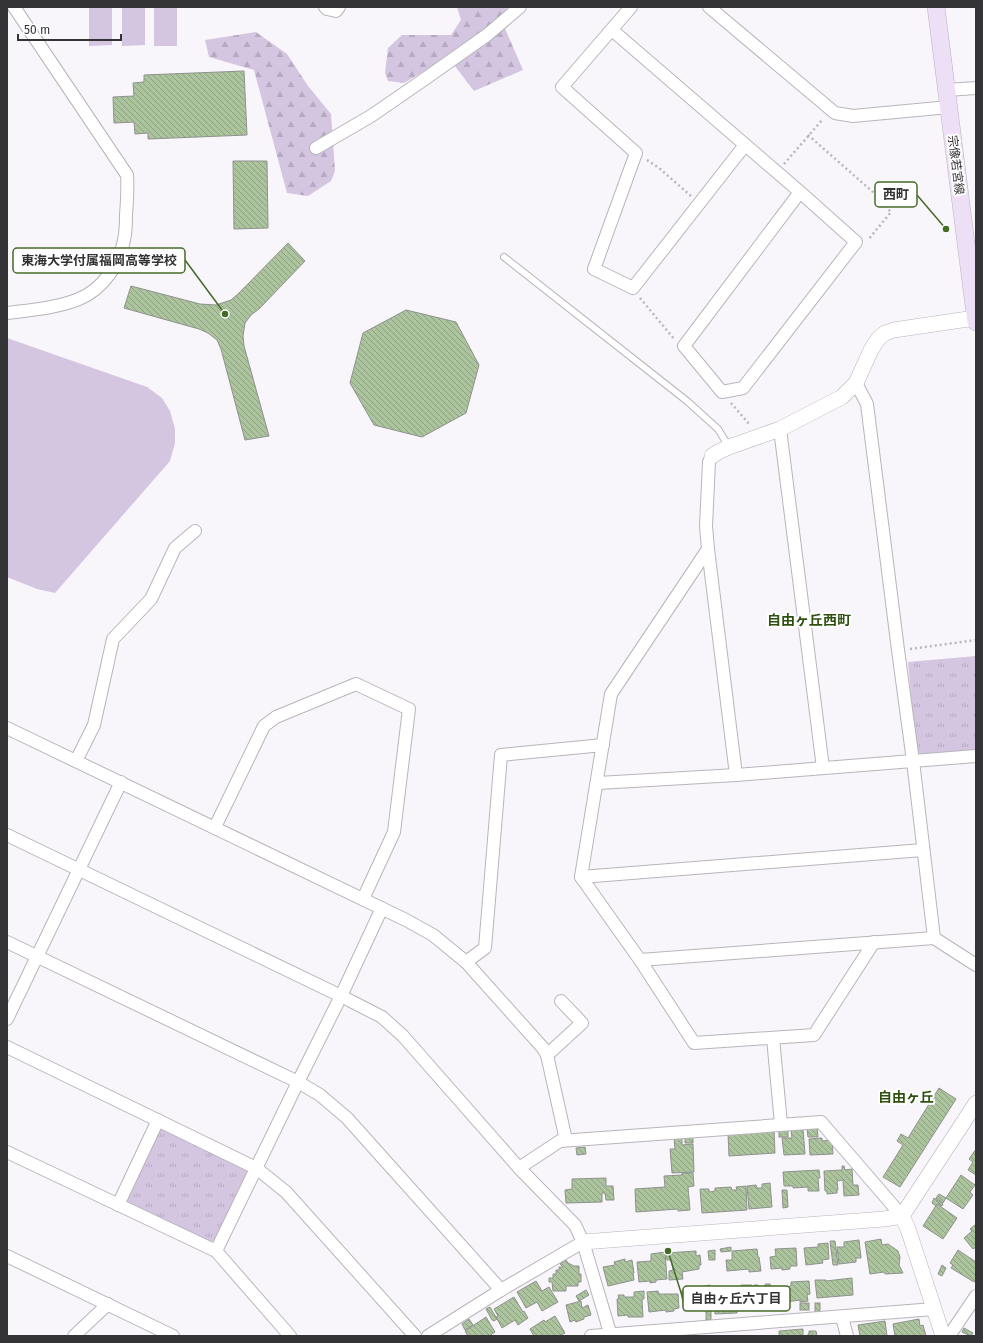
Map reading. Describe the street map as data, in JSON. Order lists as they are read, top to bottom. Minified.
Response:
{"streets":{"main road":["宗像若宮線"]},"districts":["自由ヶ丘西町","自由ヶ丘"],"places":["西町","東海大学付属福岡高等学校","自由ヶ丘六丁目"],"scale_bar":"50 m"}
